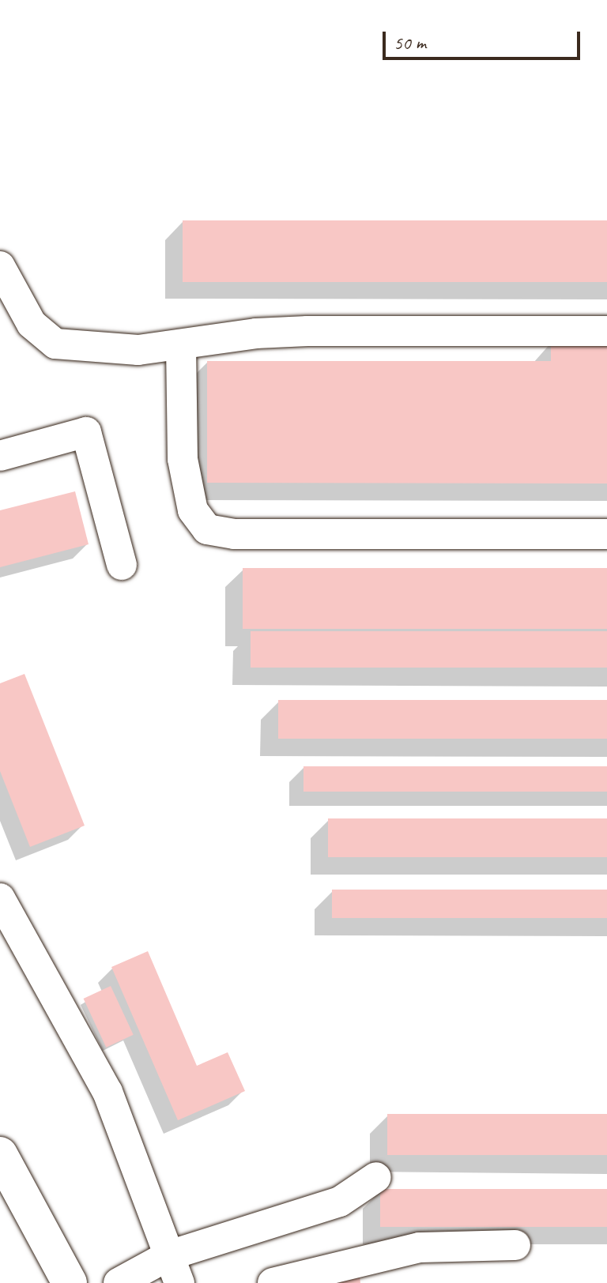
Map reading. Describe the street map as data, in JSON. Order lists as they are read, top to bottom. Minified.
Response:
{"scale_bar":"50 m"}
